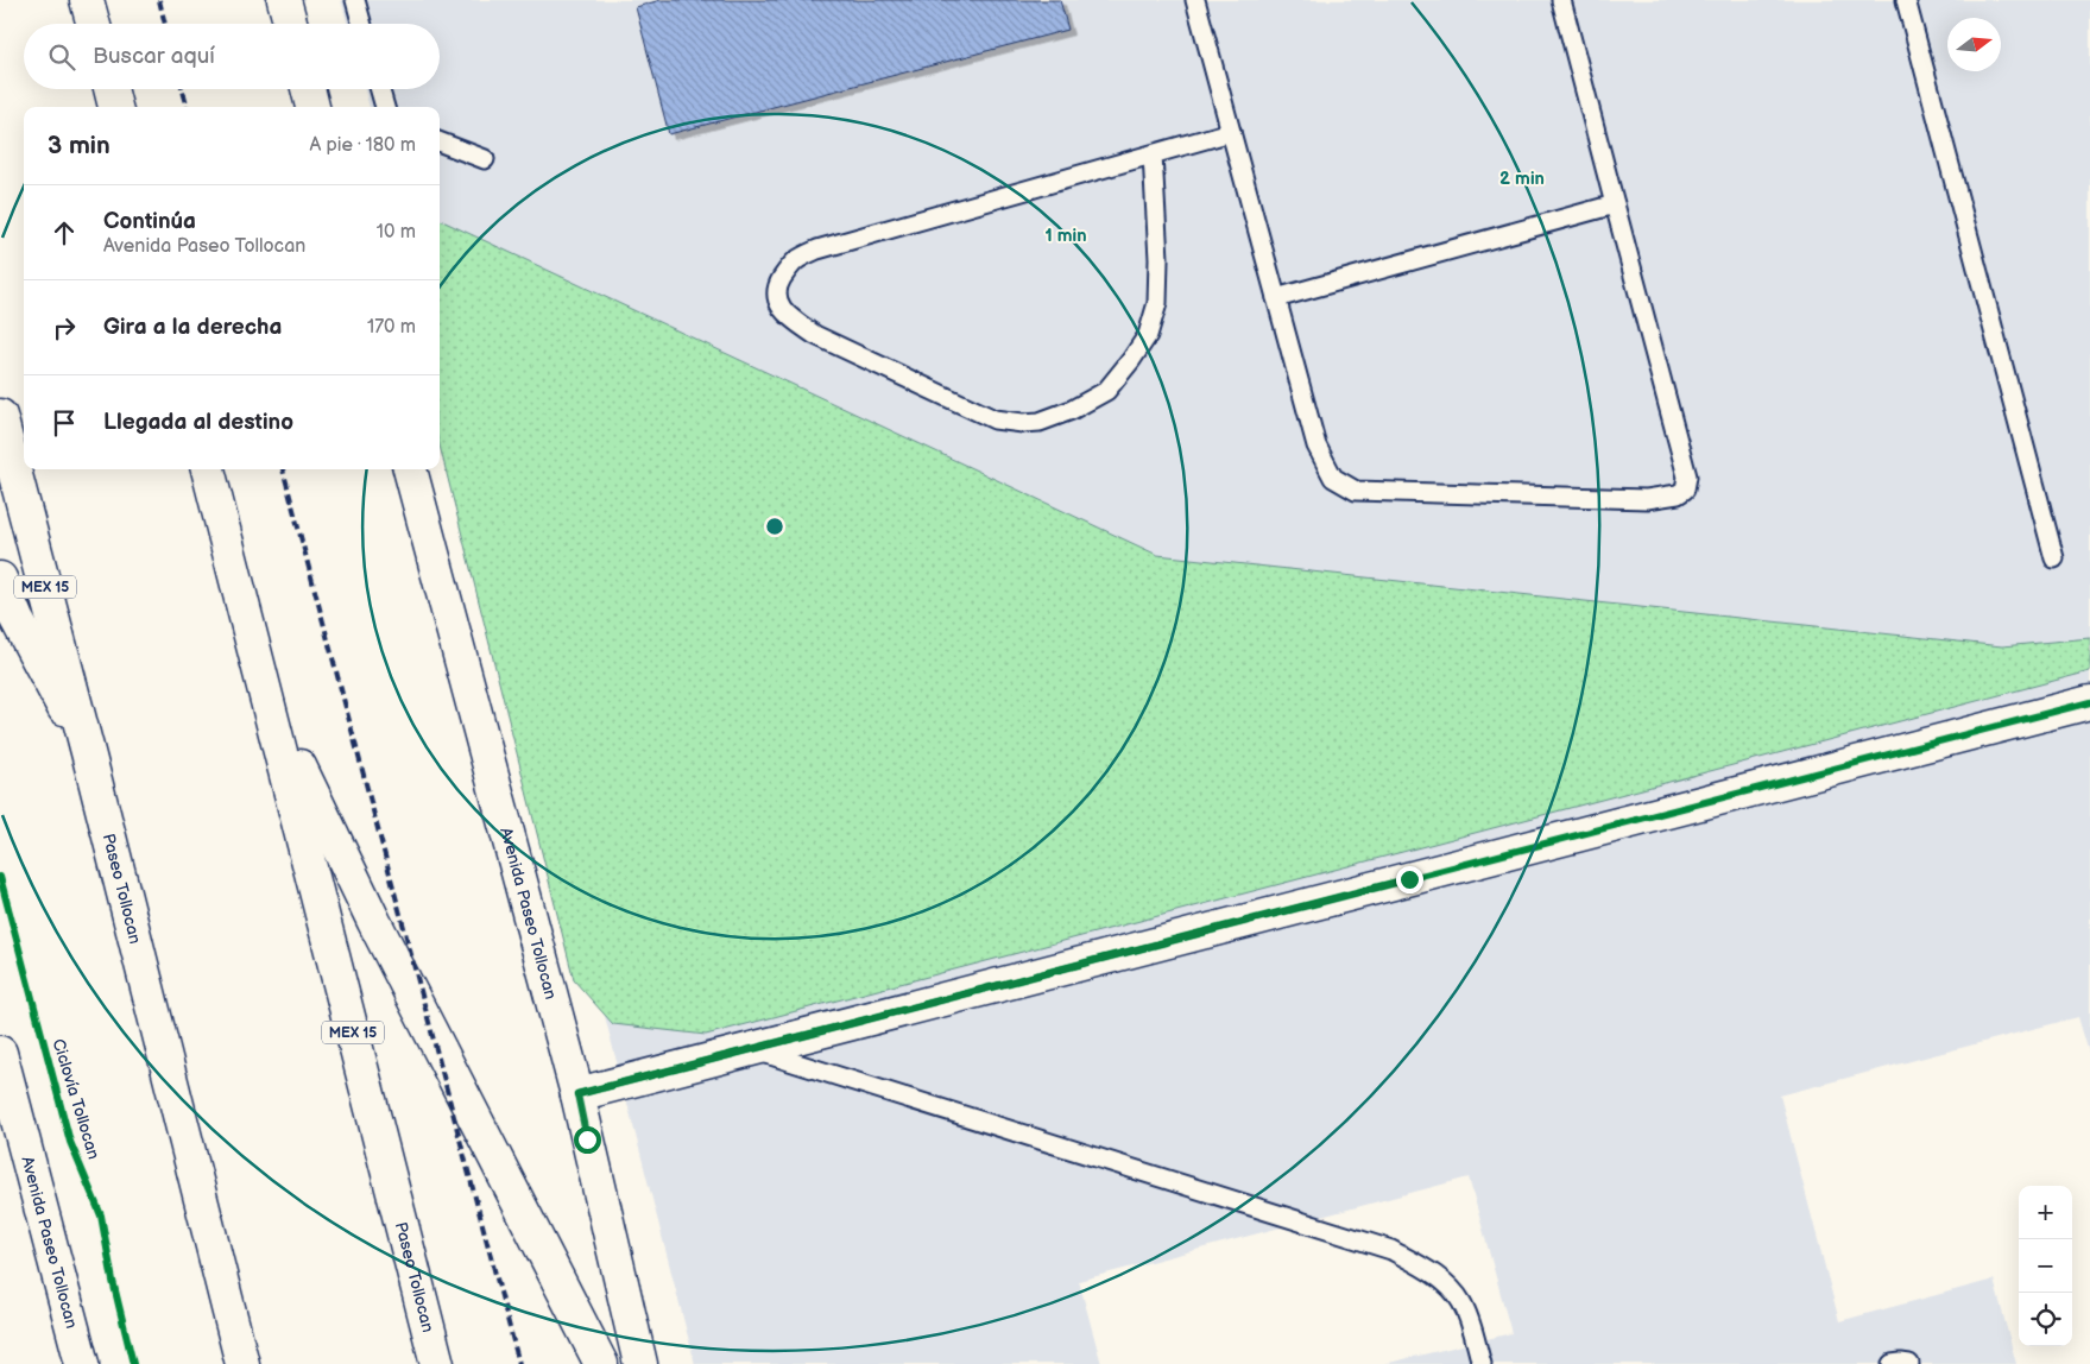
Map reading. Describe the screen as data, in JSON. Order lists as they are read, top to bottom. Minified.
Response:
{"streets":{"main road":["MEX 15","Paseo Tollocan","Avenida Paseo Tollocan"],"cycle path":["Ciclovía Tollocan"]},"north":"right","page":{"search":"Buscar aquí","heading":["3 min","A pie · 180 m"],"list":[["Continúa","Avenida Paseo Tollocan","10 m"],["Gira a la derecha","170 m"],"Llegada al destino"],"map_buttons":["+","−"]},"rings":["2 min","1 min"]}
